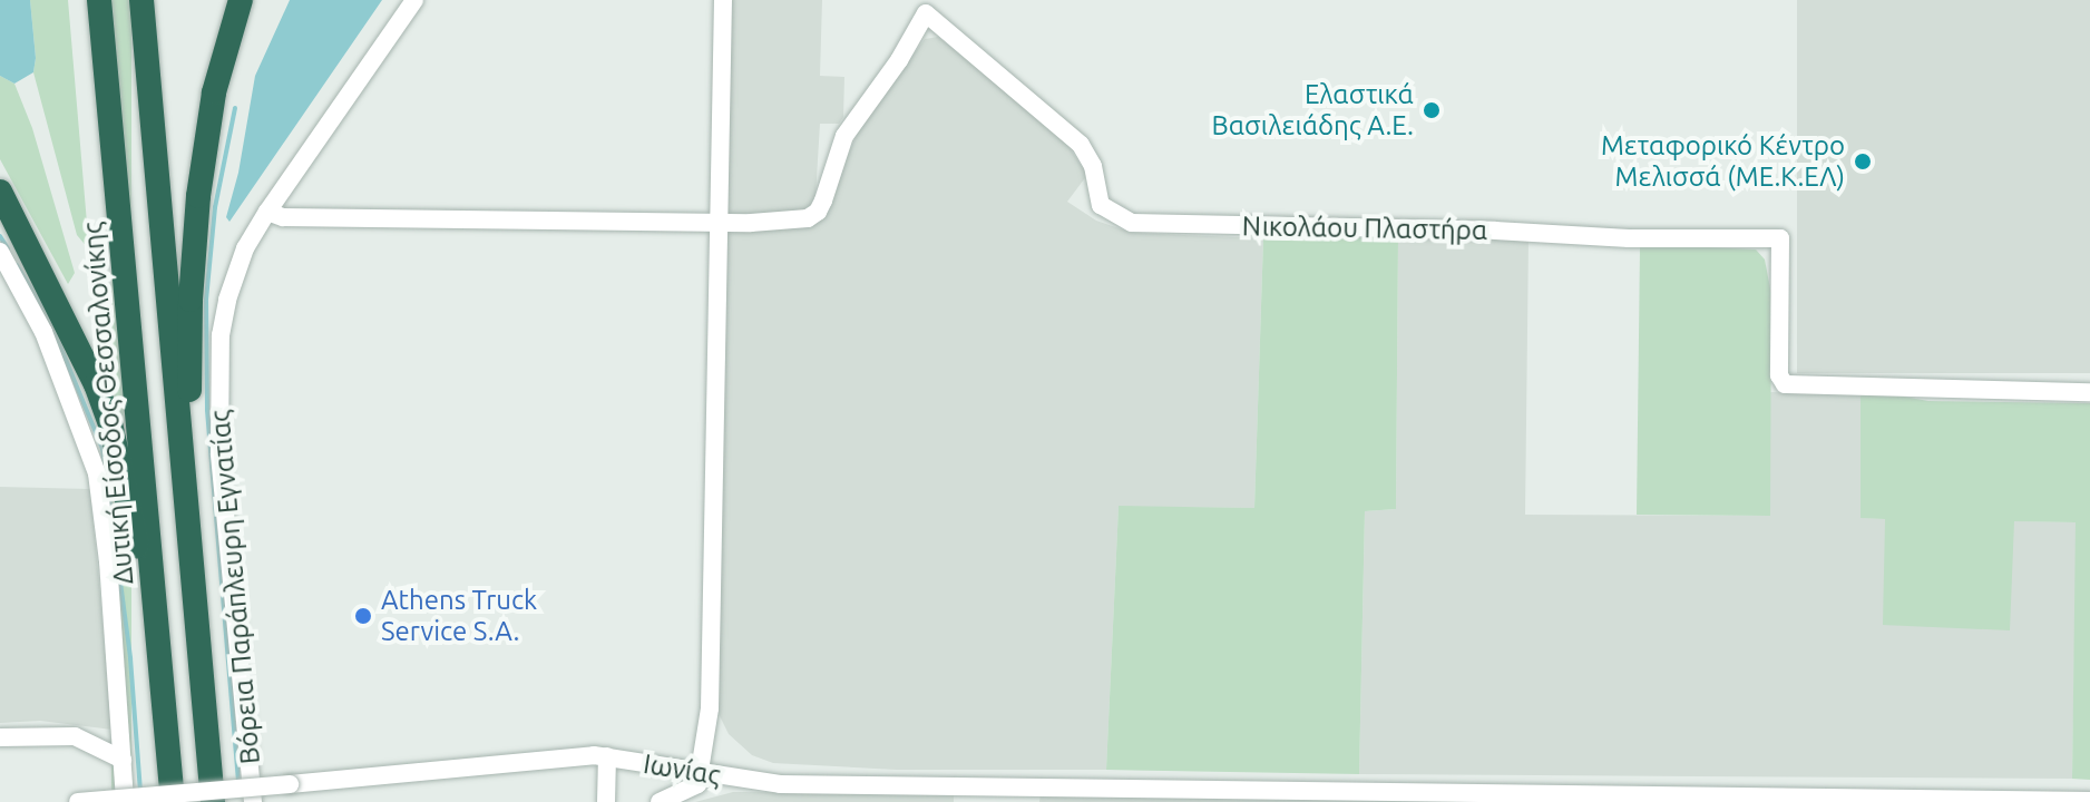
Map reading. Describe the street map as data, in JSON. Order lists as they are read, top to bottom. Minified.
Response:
{"streets":{"highway":["Δυτική Είσοδος Θεσσαλονίκης"],"street":["Νικολάου Πλαστήρα","Βόρεια Παράπλευρη Εγνατίας","Ιωνίας"]},"places":["Ελαστικά Βασιλειάδης Α.Ε.","Μεταφορικό Κέντρο Μελισσά (ΜΕ.Κ.ΕΛ)","Athens Truck Service S.A."]}
